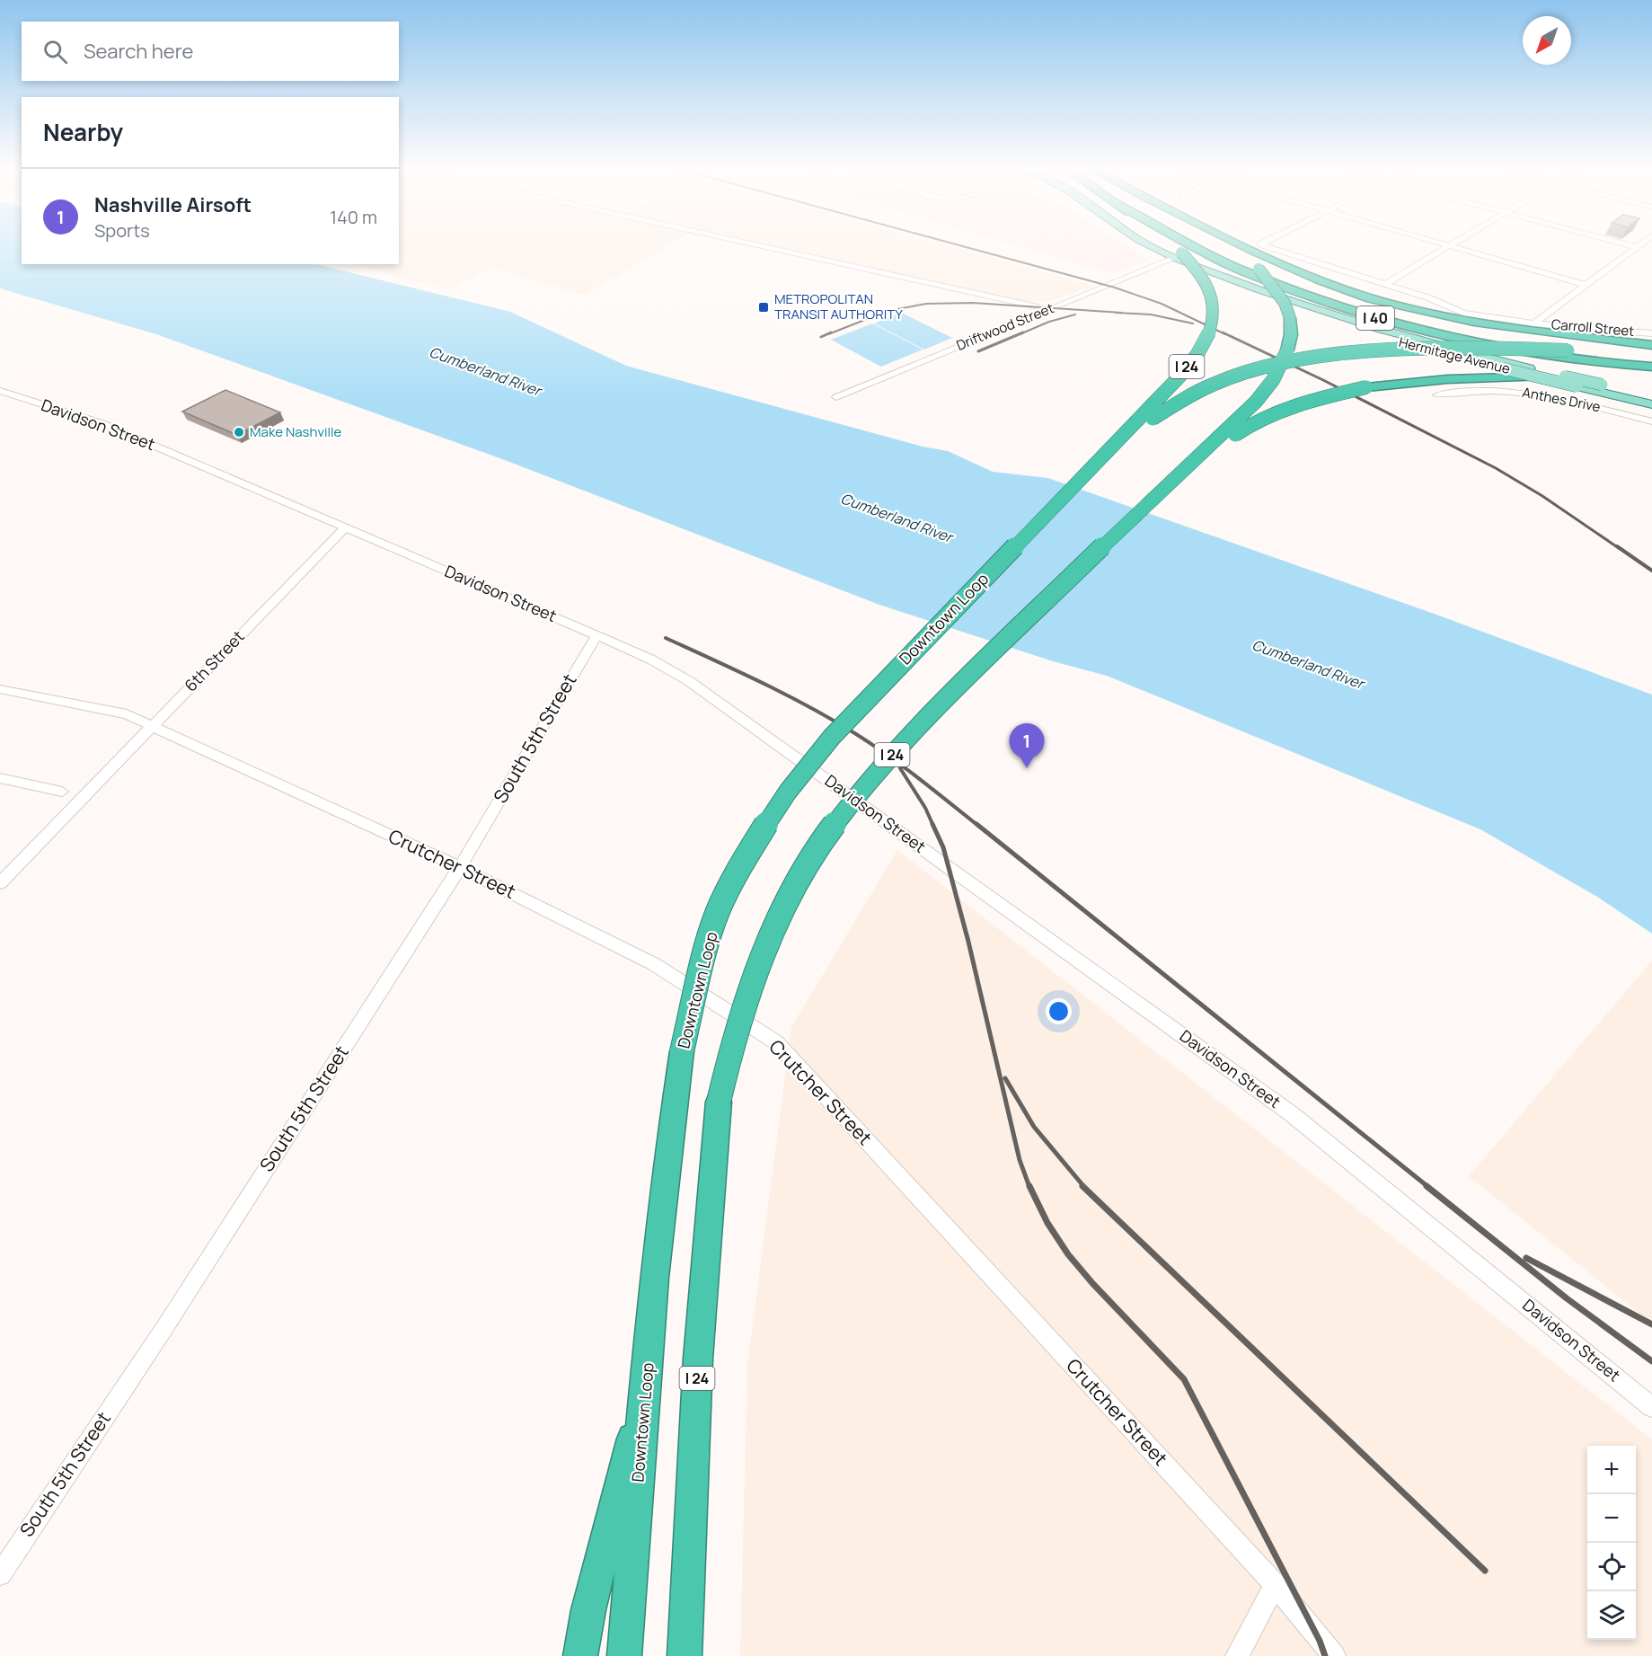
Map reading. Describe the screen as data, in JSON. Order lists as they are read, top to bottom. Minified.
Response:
{"streets":{"highway":["I 40","I 24","Downtown Loop"],"main road":["Hermitage Avenue"],"street":["Driftwood Street","Carroll Street","Anthes Drive","Davidson Street","6th Street","South 5th Street","Crutcher Street"]},"crossings":[["Driftwood Street","Hermitage Avenue"],["Driftwood Street","I 24"],["Hermitage Avenue","I 24"],["I 24","Downtown Loop"],["Davidson Street","6th Street"],["Davidson Street","South 5th Street"],["6th Street","Crutcher Street"],["South 5th Street","Crutcher Street"]],"water":["Cumberland River"],"places":{"transit":["METROPOLITAN TRANSIT AUTHORITY"],"other":["Make Nashville"]},"north":"bottom left","page":{"search":"Search here","heading":"Nearby","list":[{"mark":"1","name":"Nashville Airsoft","note":"Sports","value":"140 m"}],"pins":"1","map_buttons":["+","−"]}}
